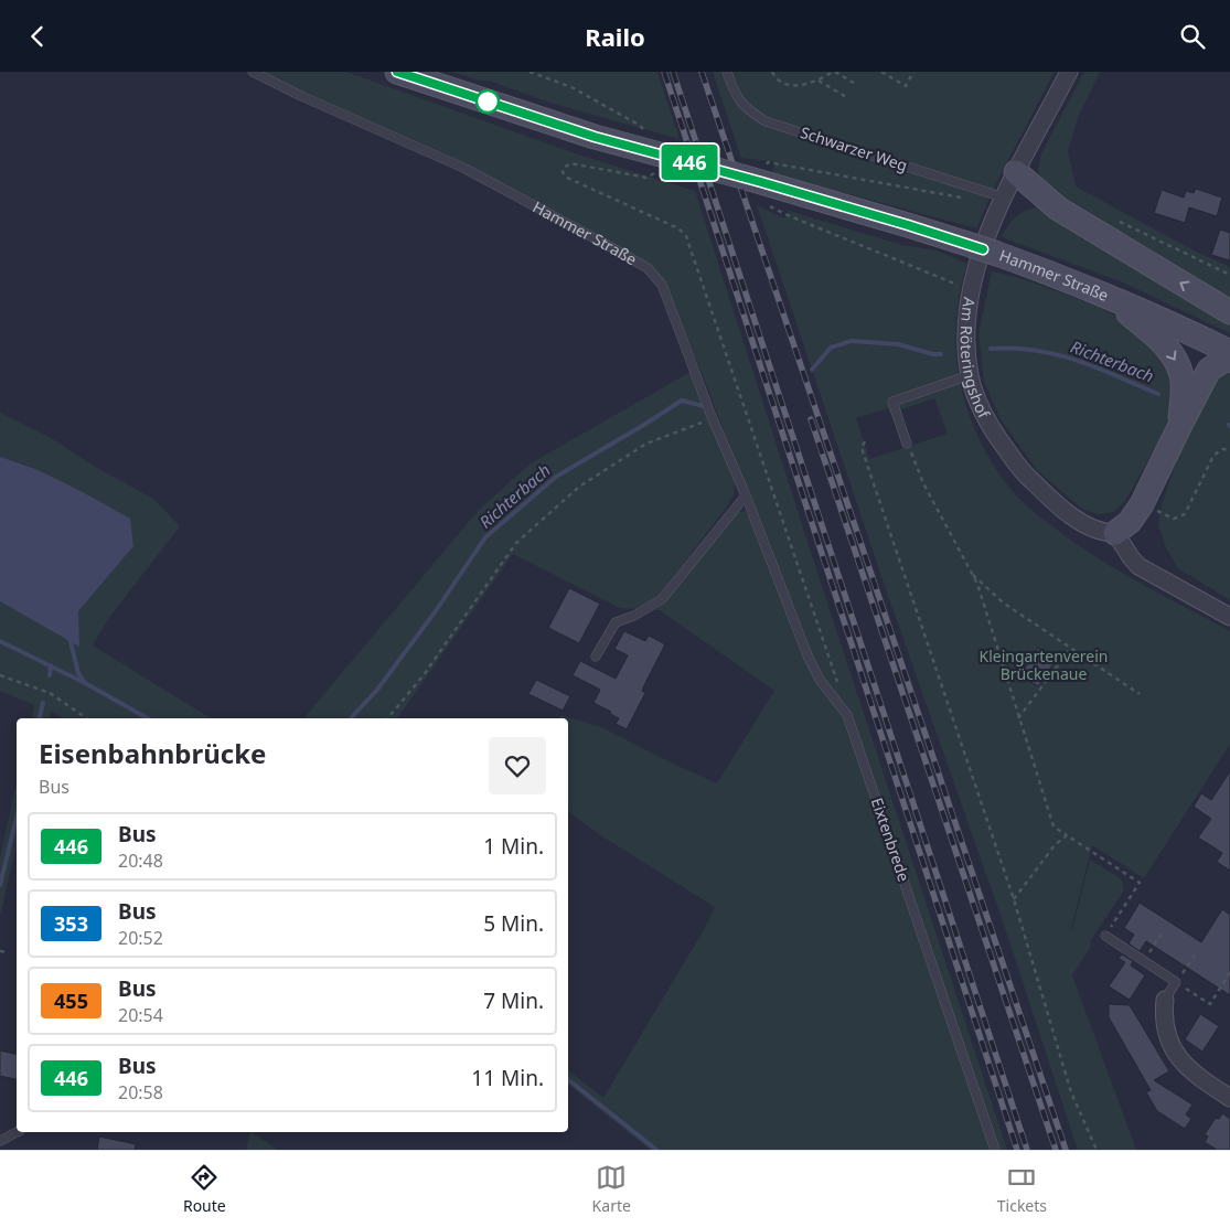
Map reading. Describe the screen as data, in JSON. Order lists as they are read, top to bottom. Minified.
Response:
{"streets":{"main road":["Hammer Straße"],"street":["Am Röteringshof"],"lane":["Schwarzer Weg","Eixtenbrede"]},"crossings":[["Schwarzer Weg","Am Röteringshof"],["Hammer Straße","Eixtenbrede"]],"water":["Richterbach"],"parks":["Kleingartenverein Brückenaue"],"lines":["bus line 446"],"page":{"header":"Railo","on_map":"446","heading":["Eisenbahnbrücke","Bus"],"list":[{"mark":"446","name":"Bus","note":"20:48","value":"1 Min."},{"mark":"353","name":"Bus","note":"20:52","value":"5 Min."},{"mark":"455","name":"Bus","note":"20:54","value":"7 Min."},{"mark":"446","name":"Bus","note":"20:58","value":"11 Min."}],"tabs":["Route","Karte","Tickets"]}}
